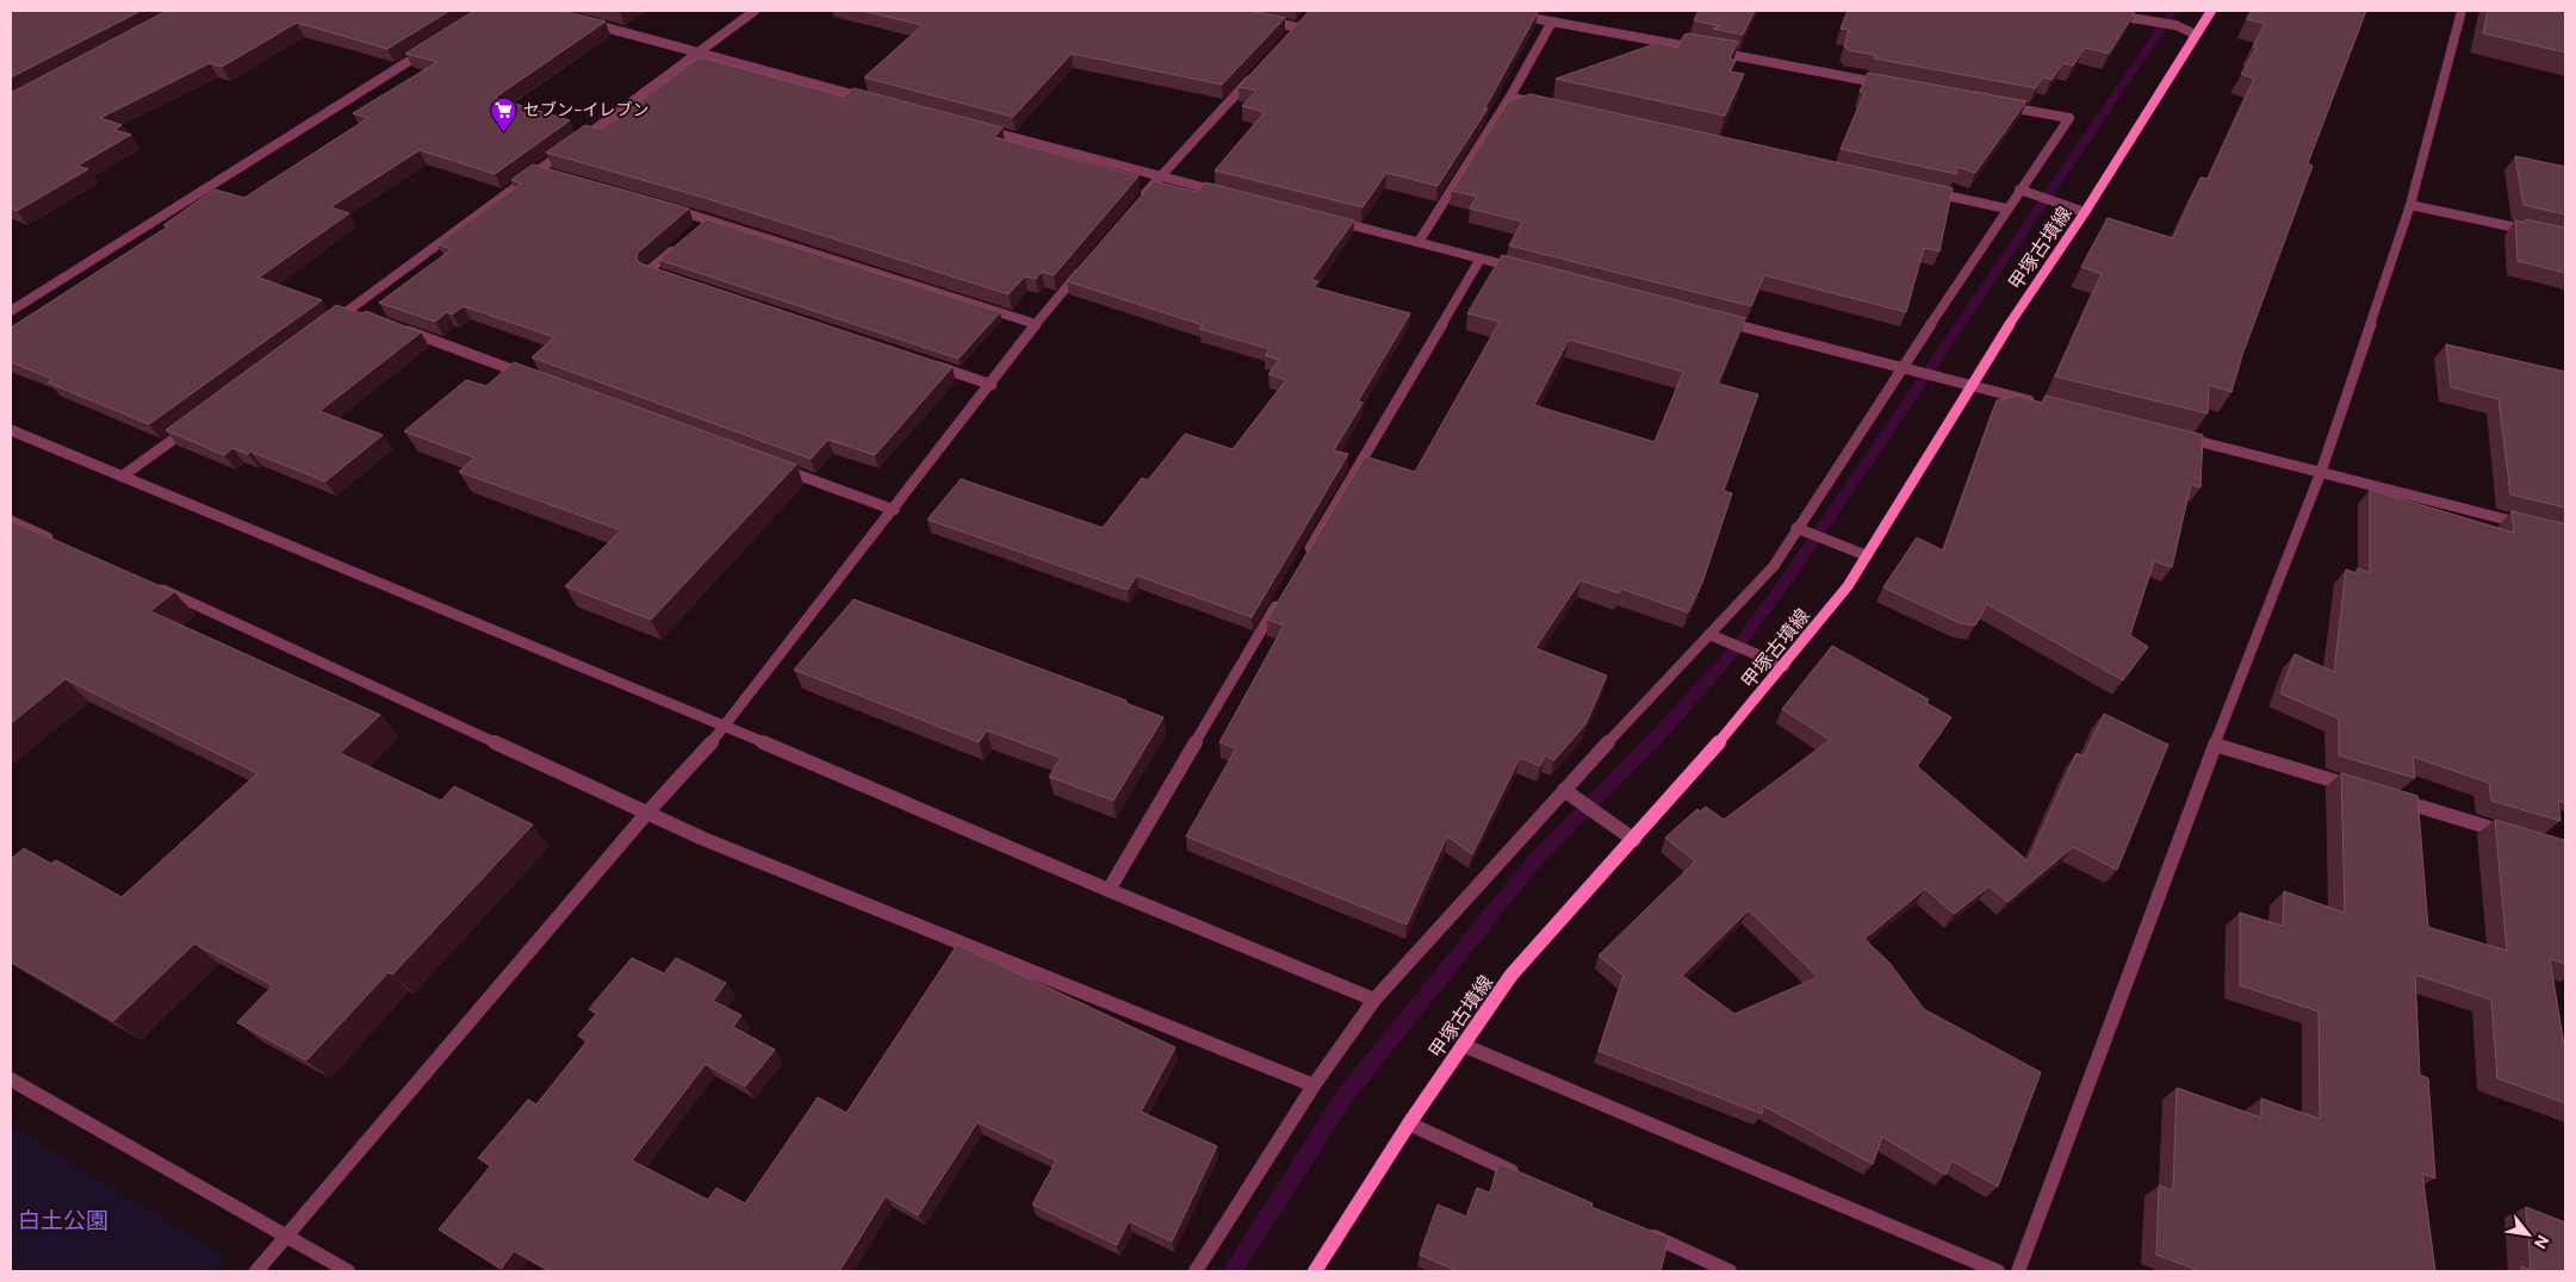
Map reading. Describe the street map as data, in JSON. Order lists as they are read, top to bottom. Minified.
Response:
{"streets":{"main road":["甲塚古墳線"]},"parks":["白土公園"],"places":{"supermarket":["セブン-イレブン"]},"north":"bottom right"}
